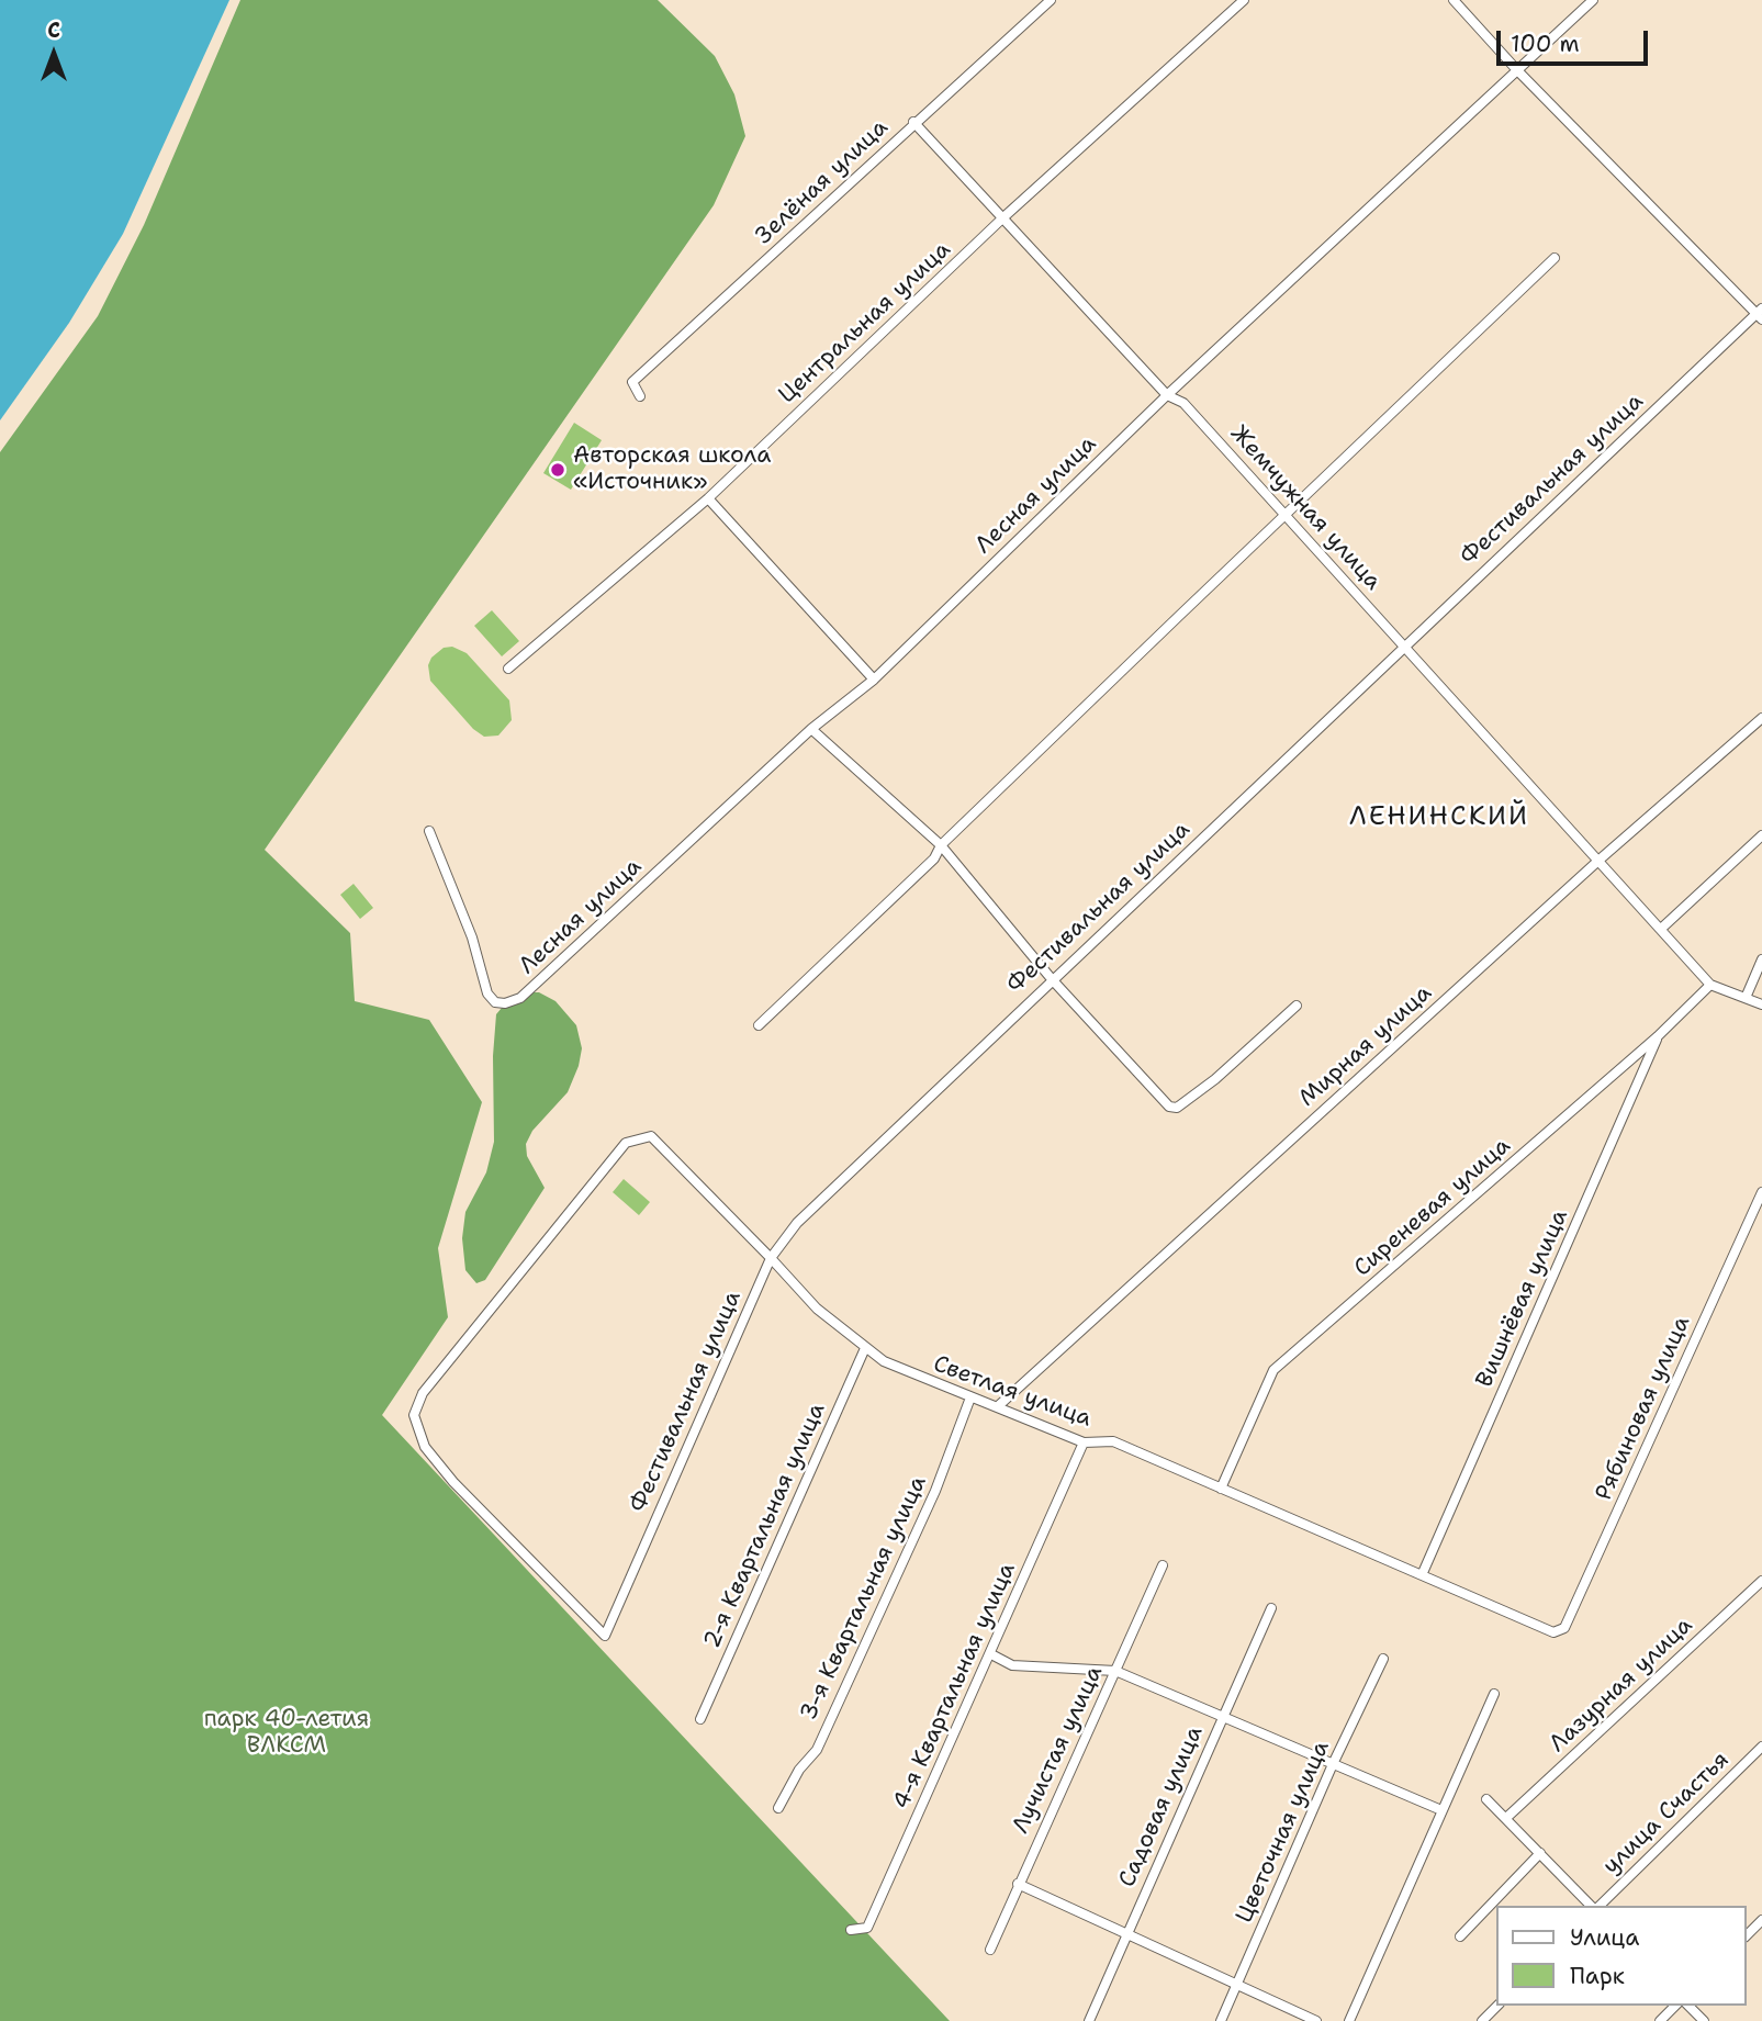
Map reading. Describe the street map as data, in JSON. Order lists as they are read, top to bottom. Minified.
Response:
{"streets":{"street":["Зелёная улица","Центральная улица","Фестивальная улица","Лесная улица","Жемчужная улица","Мирная улица","Сиреневая улица","Вишнёвая улица","Светлая улица","Рябиновая улица","2-я Квартальная улица","3-я Квартальная улица","Лазурная улица","4-я Квартальная улица","Лучистая улица","Садовая улица","улица Счастья","Цветочная улица"]},"crossings":[["Зелёная улица","Жемчужная улица"],["Центральная улица","Жемчужная улица"],["Фестивальная улица","Жемчужная улица"],["Фестивальная улица","Светлая улица"],["Лесная улица","Жемчужная улица"],["Жемчужная улица","Мирная улица"],["Жемчужная улица","Сиреневая улица"],["Мирная улица","Светлая улица"],["Сиреневая улица","Вишнёвая улица"],["Сиреневая улица","Светлая улица"],["Вишнёвая улица","Светлая улица"],["Светлая улица","Рябиновая улица"],["Светлая улица","2-я Квартальная улица"],["Светлая улица","3-я Квартальная улица"],["Светлая улица","4-я Квартальная улица"]],"districts":["ЛЕНИНСКИЙ"],"parks":["парк 40-летия ВЛКСМ"],"places":["Авторская школа «Источник»"],"legend":["Улица","Парк"],"scale_bar":"100 m","north":"top"}
